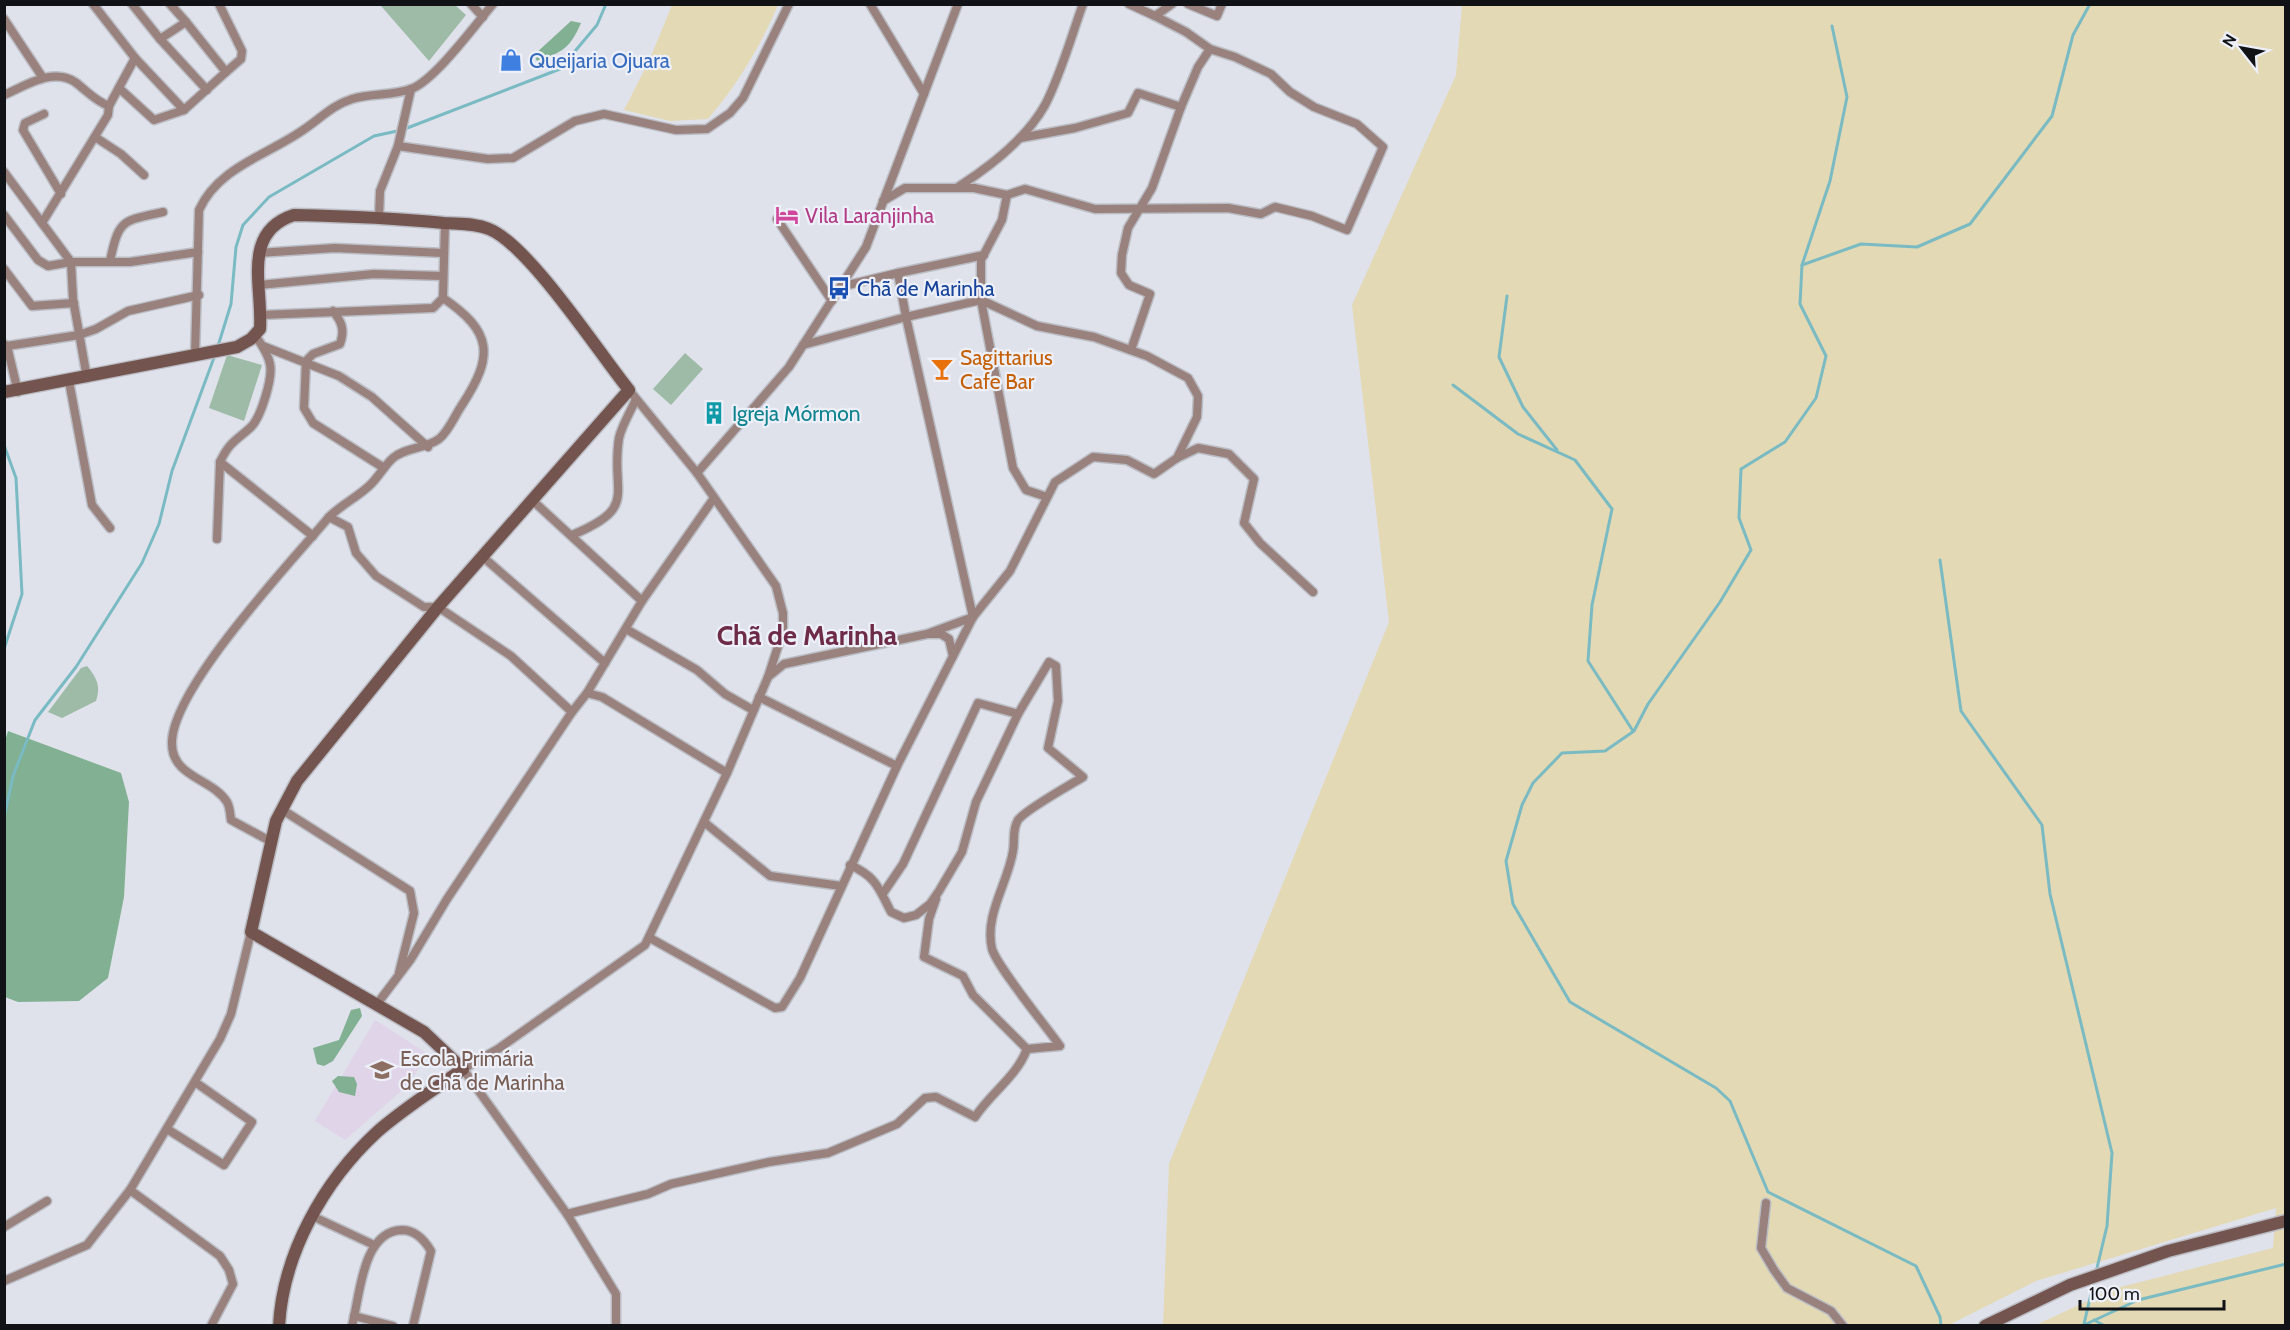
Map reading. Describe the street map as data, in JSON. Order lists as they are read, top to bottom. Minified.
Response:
{"districts":["Chã de Marinha"],"places":{"shop":["Queijaria Ojuara"],"hotel":["Vila Laranjinha"],"bus stop":["Chã de Marinha"],"bar":["Sagittarius Cafe Bar"],"building":["Igreja Mórmon"],"school or university":["Escola Primária de Chã de Marinha"]},"scale_bar":"100 m","north":"top left"}
